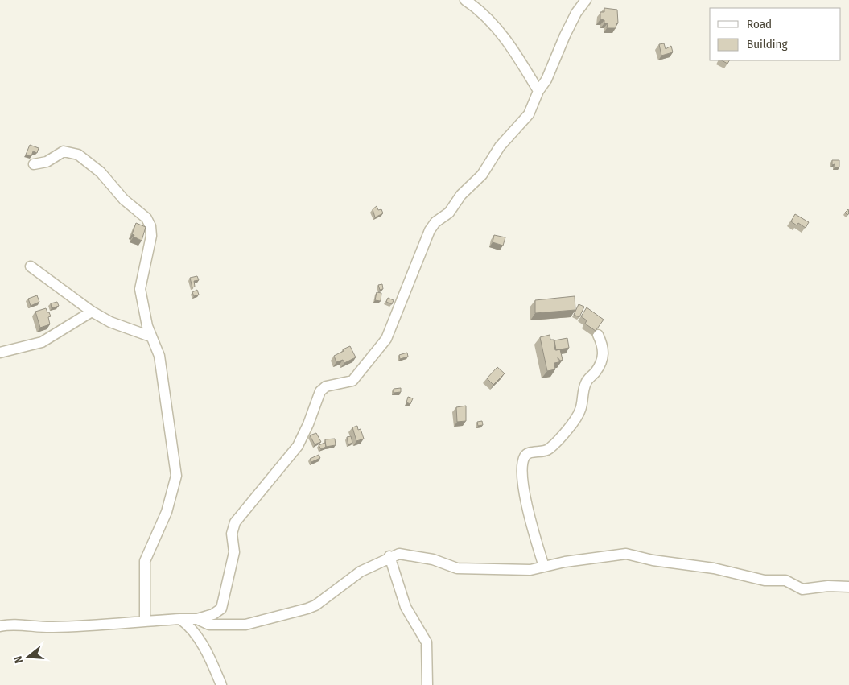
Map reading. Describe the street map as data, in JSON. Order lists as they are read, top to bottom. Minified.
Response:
{"legend":["Road","Building"],"north":"left"}
